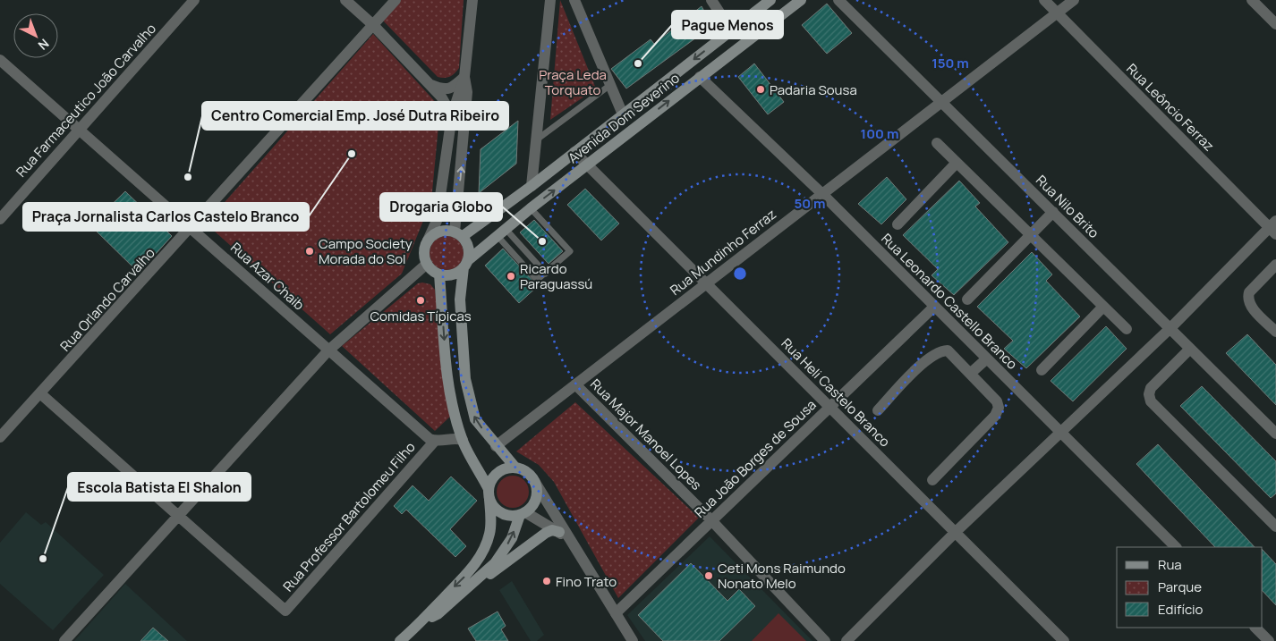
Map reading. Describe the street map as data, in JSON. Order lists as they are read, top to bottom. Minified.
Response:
{"streets":{"main road":["Avenida Dom Severino"],"street":["Rua Farmaceutico João Carvalho","Rua Leôncio Ferraz","Rua Nilo Brito","Rua Mundinho Ferraz","Rua Azar Chaib","Rua Orlando Carvalho","Rua Leonardo Castello Branco","Rua Heli Castelo Branco","Rua Major Manoel Lopes","Rua João Borges de Sousa","Rua Professor Bartolomeu Filho"]},"crossings":[["Rua Farmaceutico João Carvalho","Rua Azar Chaib"],["Rua Leôncio Ferraz","Rua Mundinho Ferraz"],["Avenida Dom Severino","Rua Leonardo Castello Branco"],["Avenida Dom Severino","Rua Heli Castelo Branco"],["Rua Nilo Brito","Rua Mundinho Ferraz"],["Rua Mundinho Ferraz","Rua Leonardo Castello Branco"],["Rua Mundinho Ferraz","Rua Heli Castelo Branco"],["Rua Mundinho Ferraz","Rua Major Manoel Lopes"],["Rua Azar Chaib","Rua Orlando Carvalho"],["Rua Azar Chaib","Rua Professor Bartolomeu Filho"],["Rua Leonardo Castello Branco","Rua João Borges de Sousa"],["Rua Heli Castelo Branco","Rua João Borges de Sousa"],["Rua Major Manoel Lopes","Rua João Borges de Sousa"]],"parks":["Praça Leda Torquato"],"places":["Pague Menos","Padaria Sousa","Praça Jornalista Carlos Castelo Branco","Centro Comercial Emp. José Dutra Ribeiro","Drogaria Globo","Campo Society Morada do Sol","Ricardo Paraguassú","Comidas Típicas","Escola Batista El Shalon","Ceti Mons Raimundo Nonato Melo","Fino Trato"],"legend":["Rua","Parque","Edifício"],"north":"bottom right","rings":["150 m","100 m","50 m"]}
